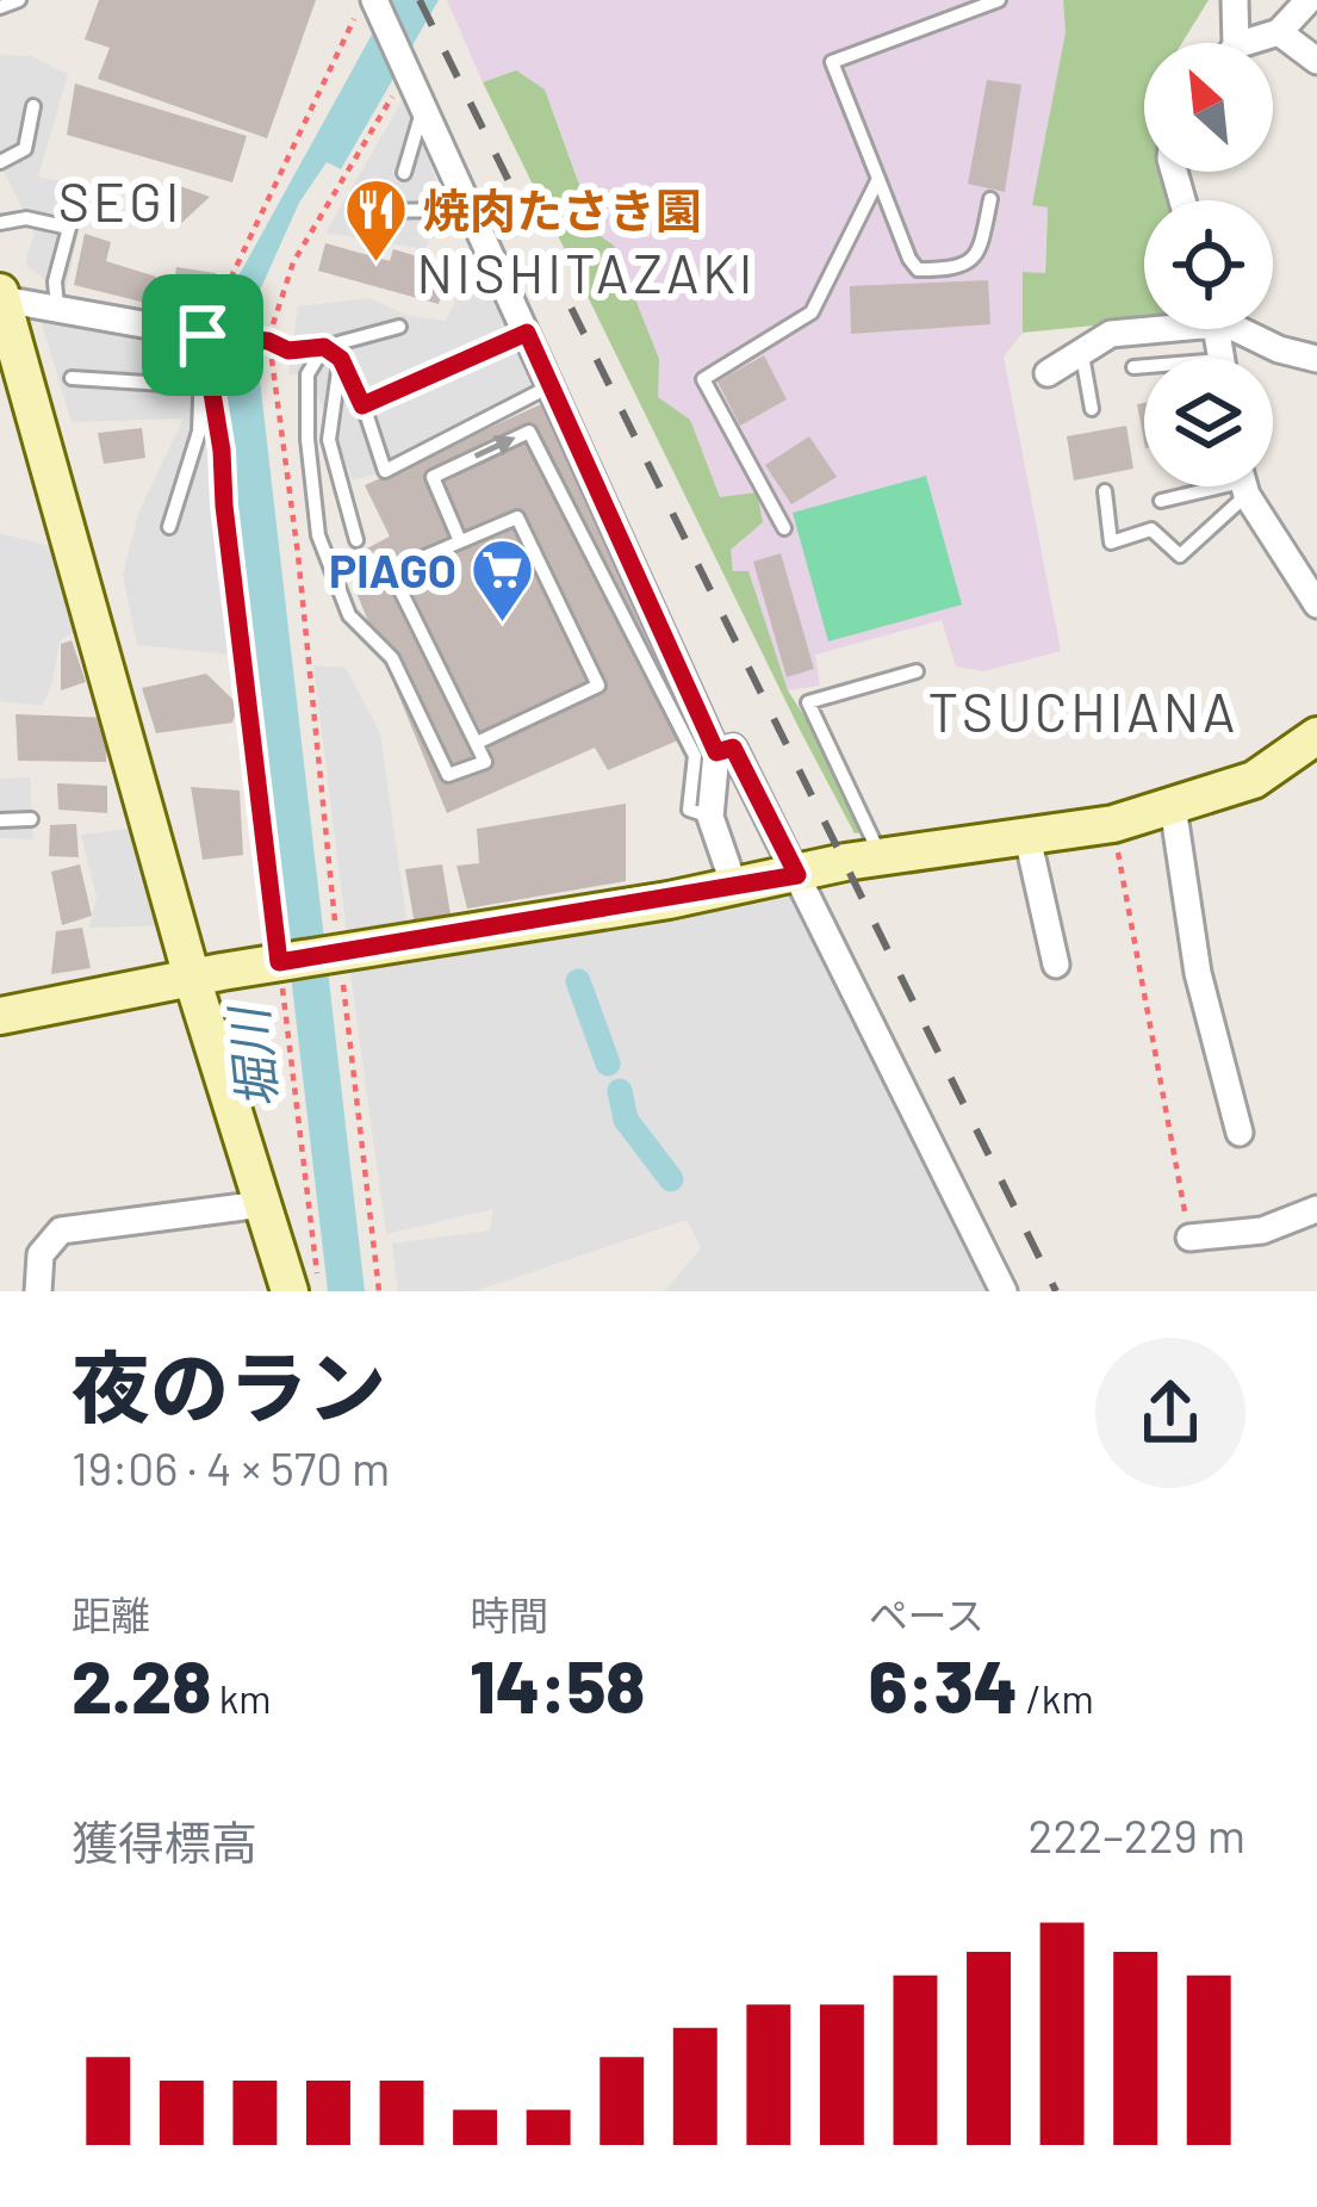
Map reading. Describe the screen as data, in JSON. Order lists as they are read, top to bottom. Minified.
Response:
{"districts":["SEGI","NISHITAZAKI","TSUCHIANA"],"water":["堀川"],"places":{"restaurant":["焼肉たさき園"],"supermarket":["PIAGO"]},"north":"top left","page":{"heading":["夜のラン","19:06 · 4 × 570 m"],"stats":[["距離","2.28 km"],["時間","14:58"],["ペース","6:34 /km"]],"chart":["獲得標高","222–229 m"]}}
